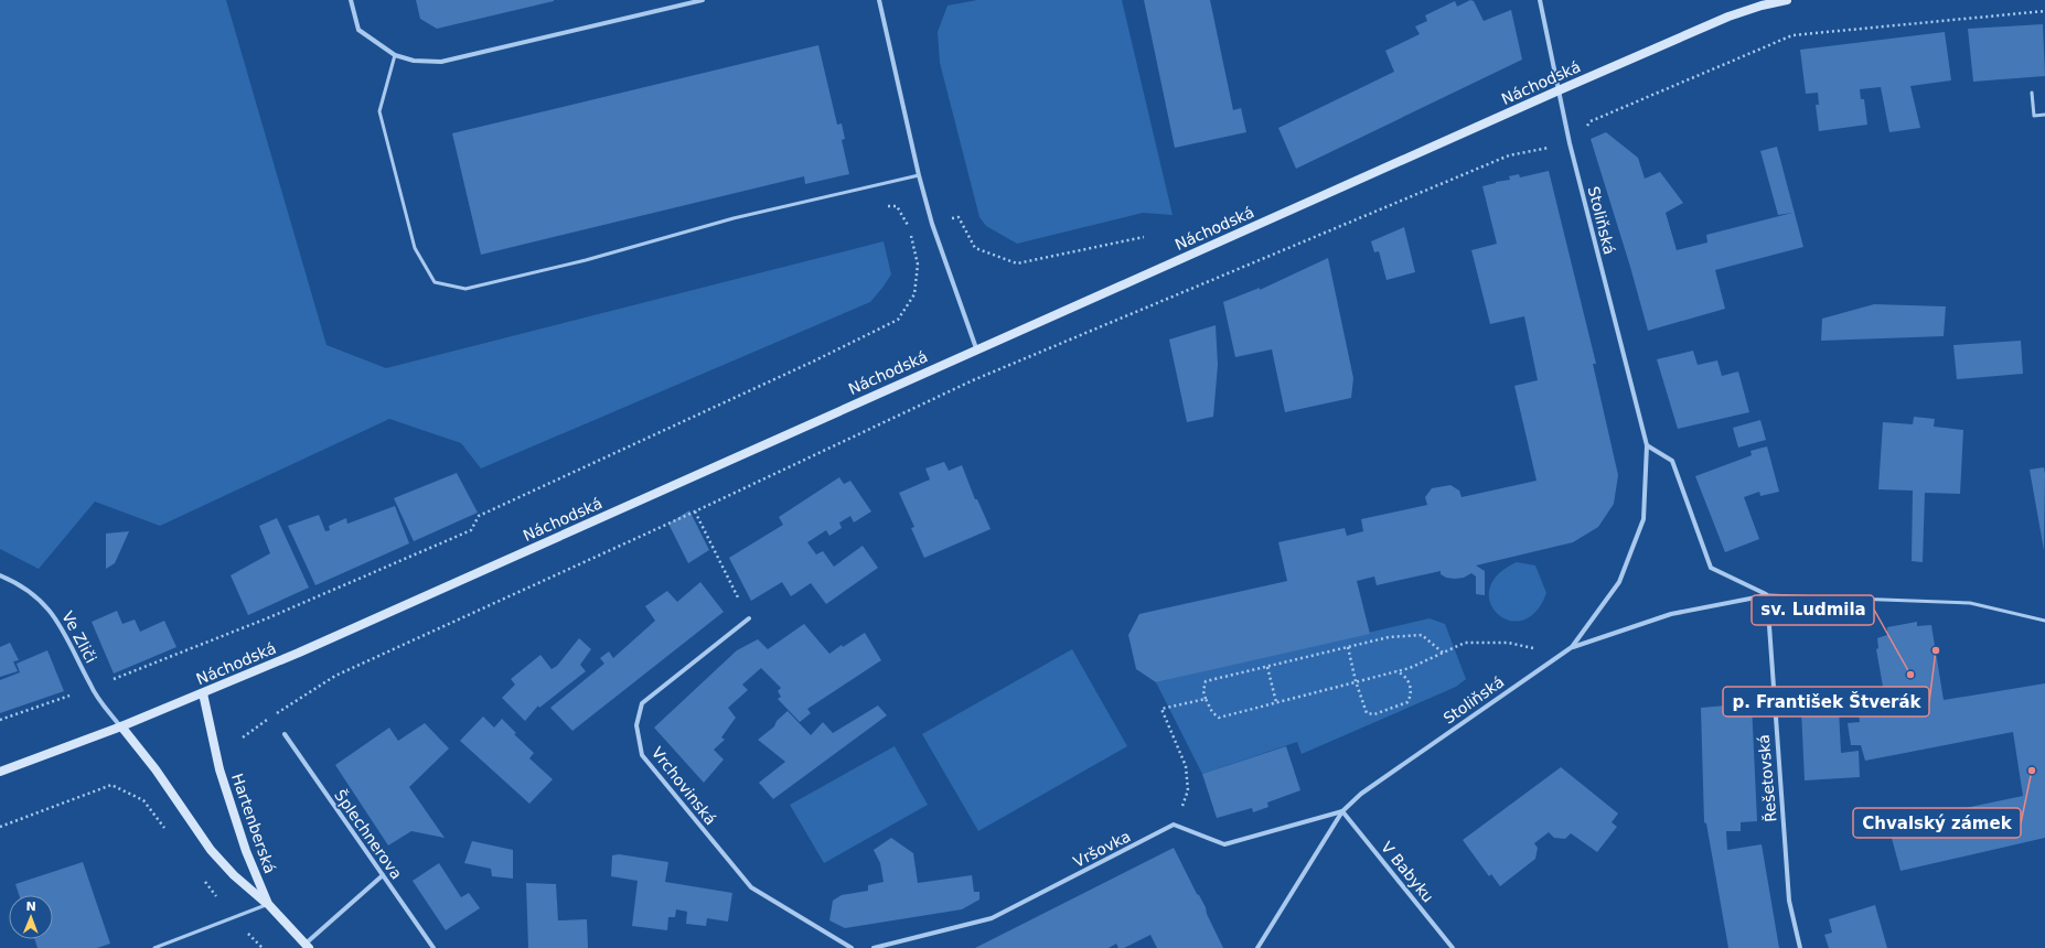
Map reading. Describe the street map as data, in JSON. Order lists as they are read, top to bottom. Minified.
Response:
{"streets":{"main road":["Náchodská","Hartenberská"],"street":["Stoliňská","Ve Zliči","Řešetovská","Vrchovinská","Šplechnerova","Vršovka","V Babyku"]},"crossings":[["Náchodská","Stoliňská"],["Náchodská","Ve Zliči"],["Náchodská","Hartenberská"],["Stoliňská","V Babyku"]],"places":["p. František Štverák","sv. Ludmila","Chvalský zámek"],"north":"top"}
